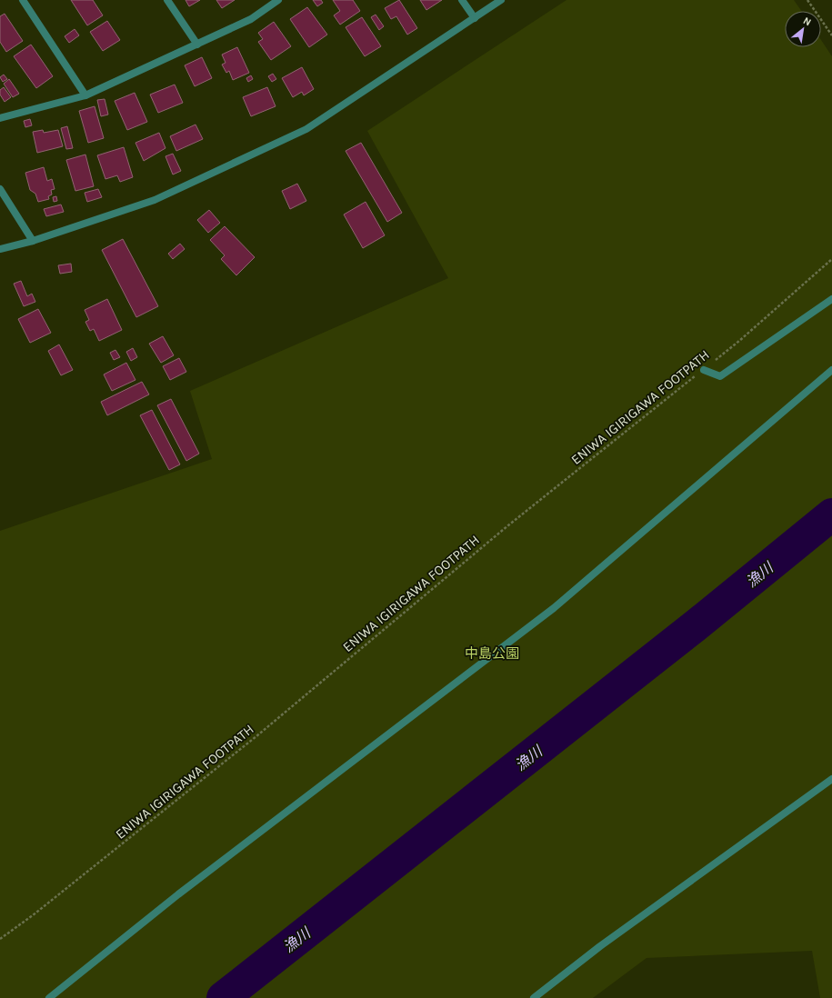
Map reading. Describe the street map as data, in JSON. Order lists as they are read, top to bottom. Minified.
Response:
{"streets":{"path":["ENIWA IGIRIGAWA FOOTPATH"]},"water":["漁川"],"parks":["中島公園"],"north":"top right"}
